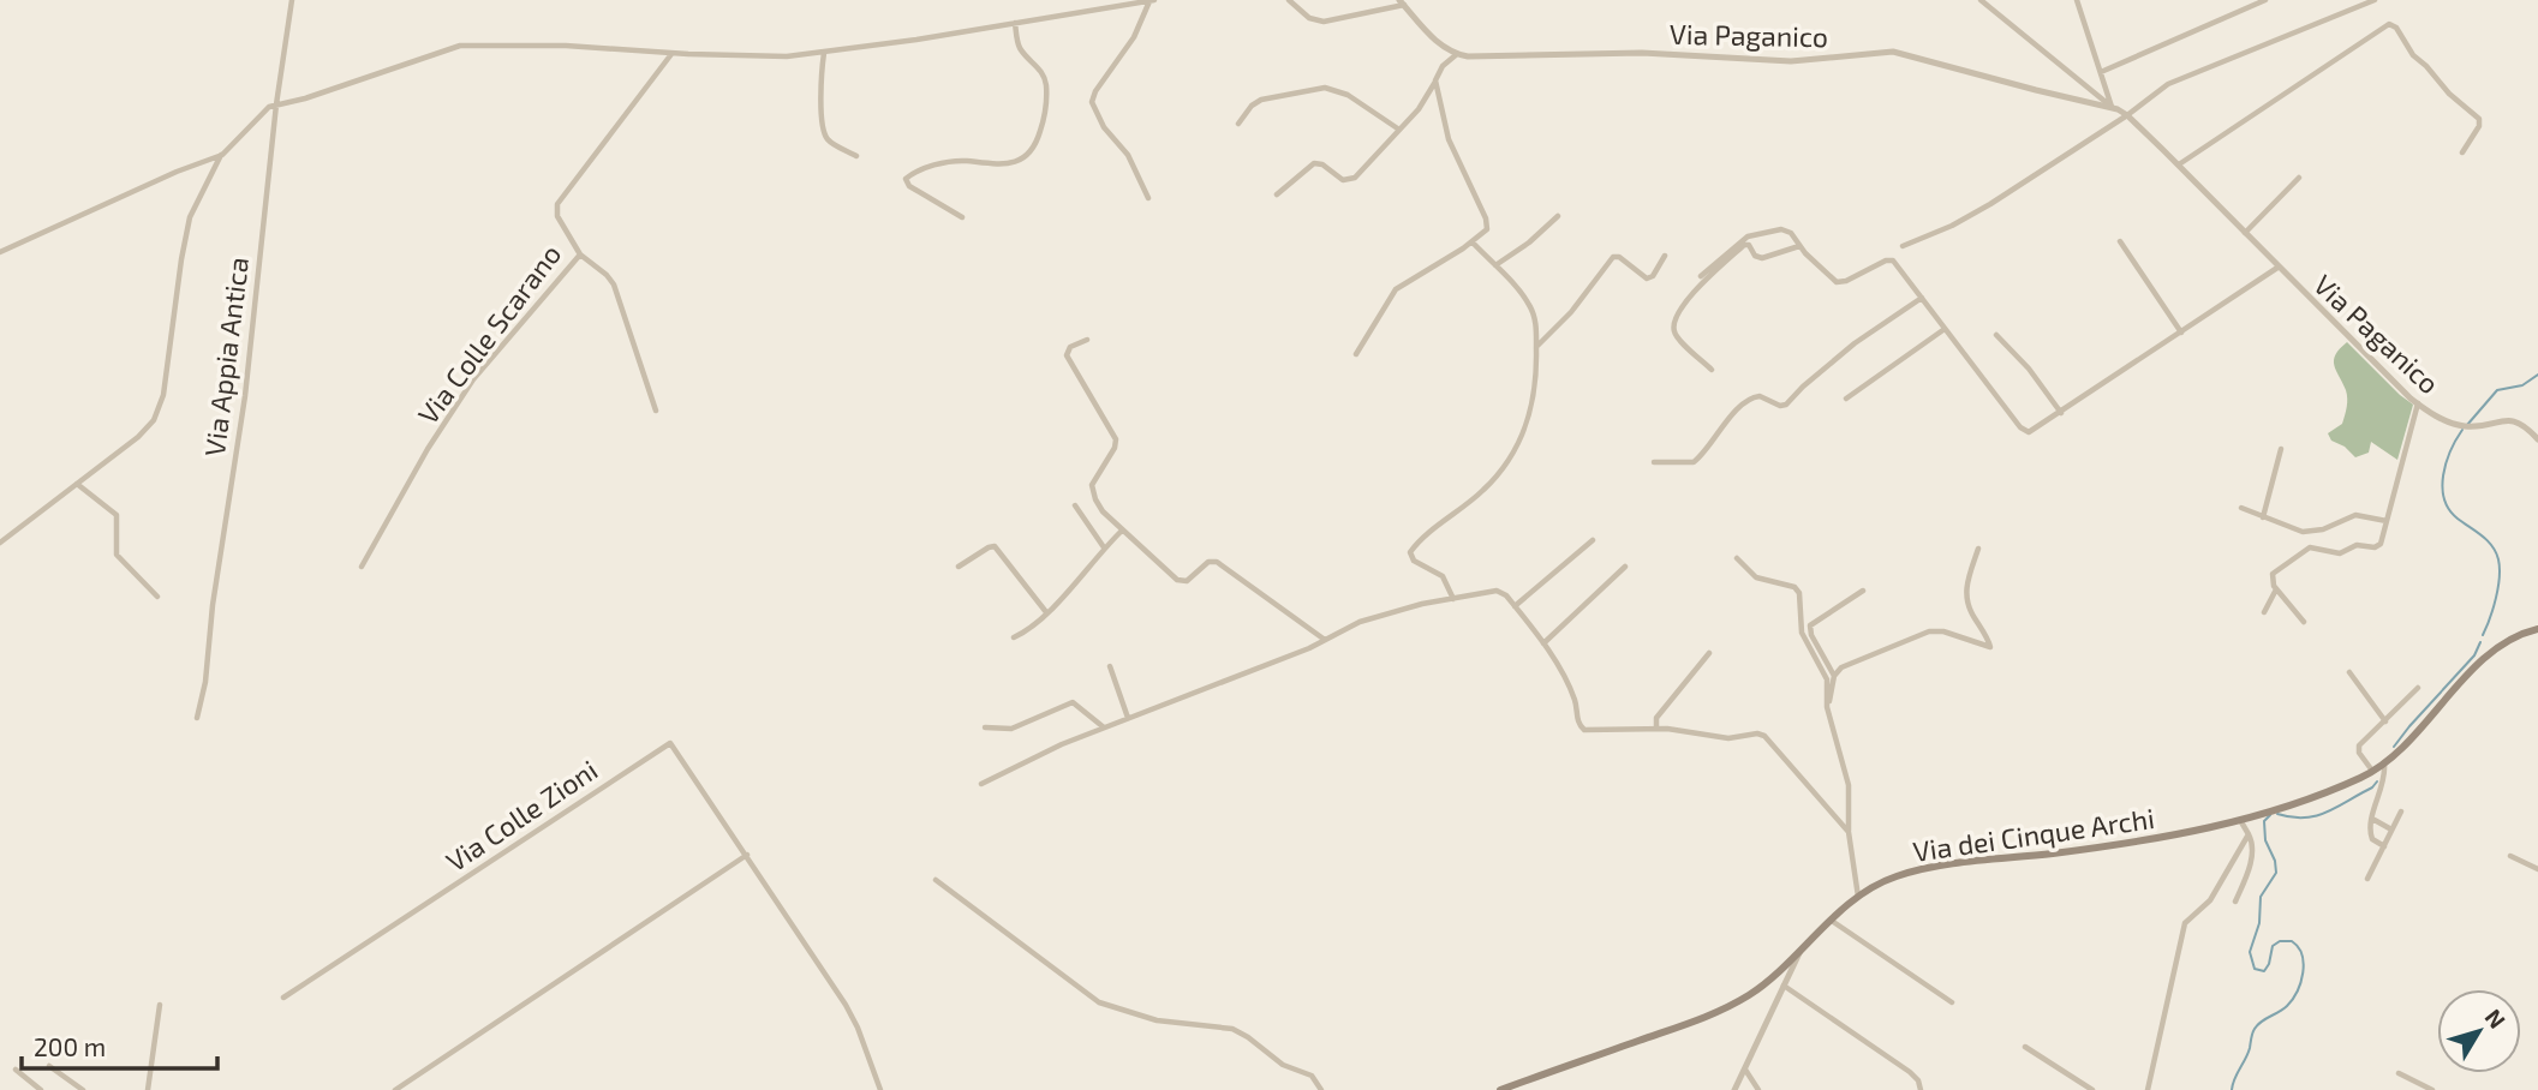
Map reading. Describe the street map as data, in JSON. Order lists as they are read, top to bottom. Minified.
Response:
{"streets":{"main road":["Via dei Cinque Archi"],"street":["Via Paganico","Via Colle Scarano","Via Appia Antica","Via Colle Zioni"]},"scale_bar":"200 m","north":"top right"}
